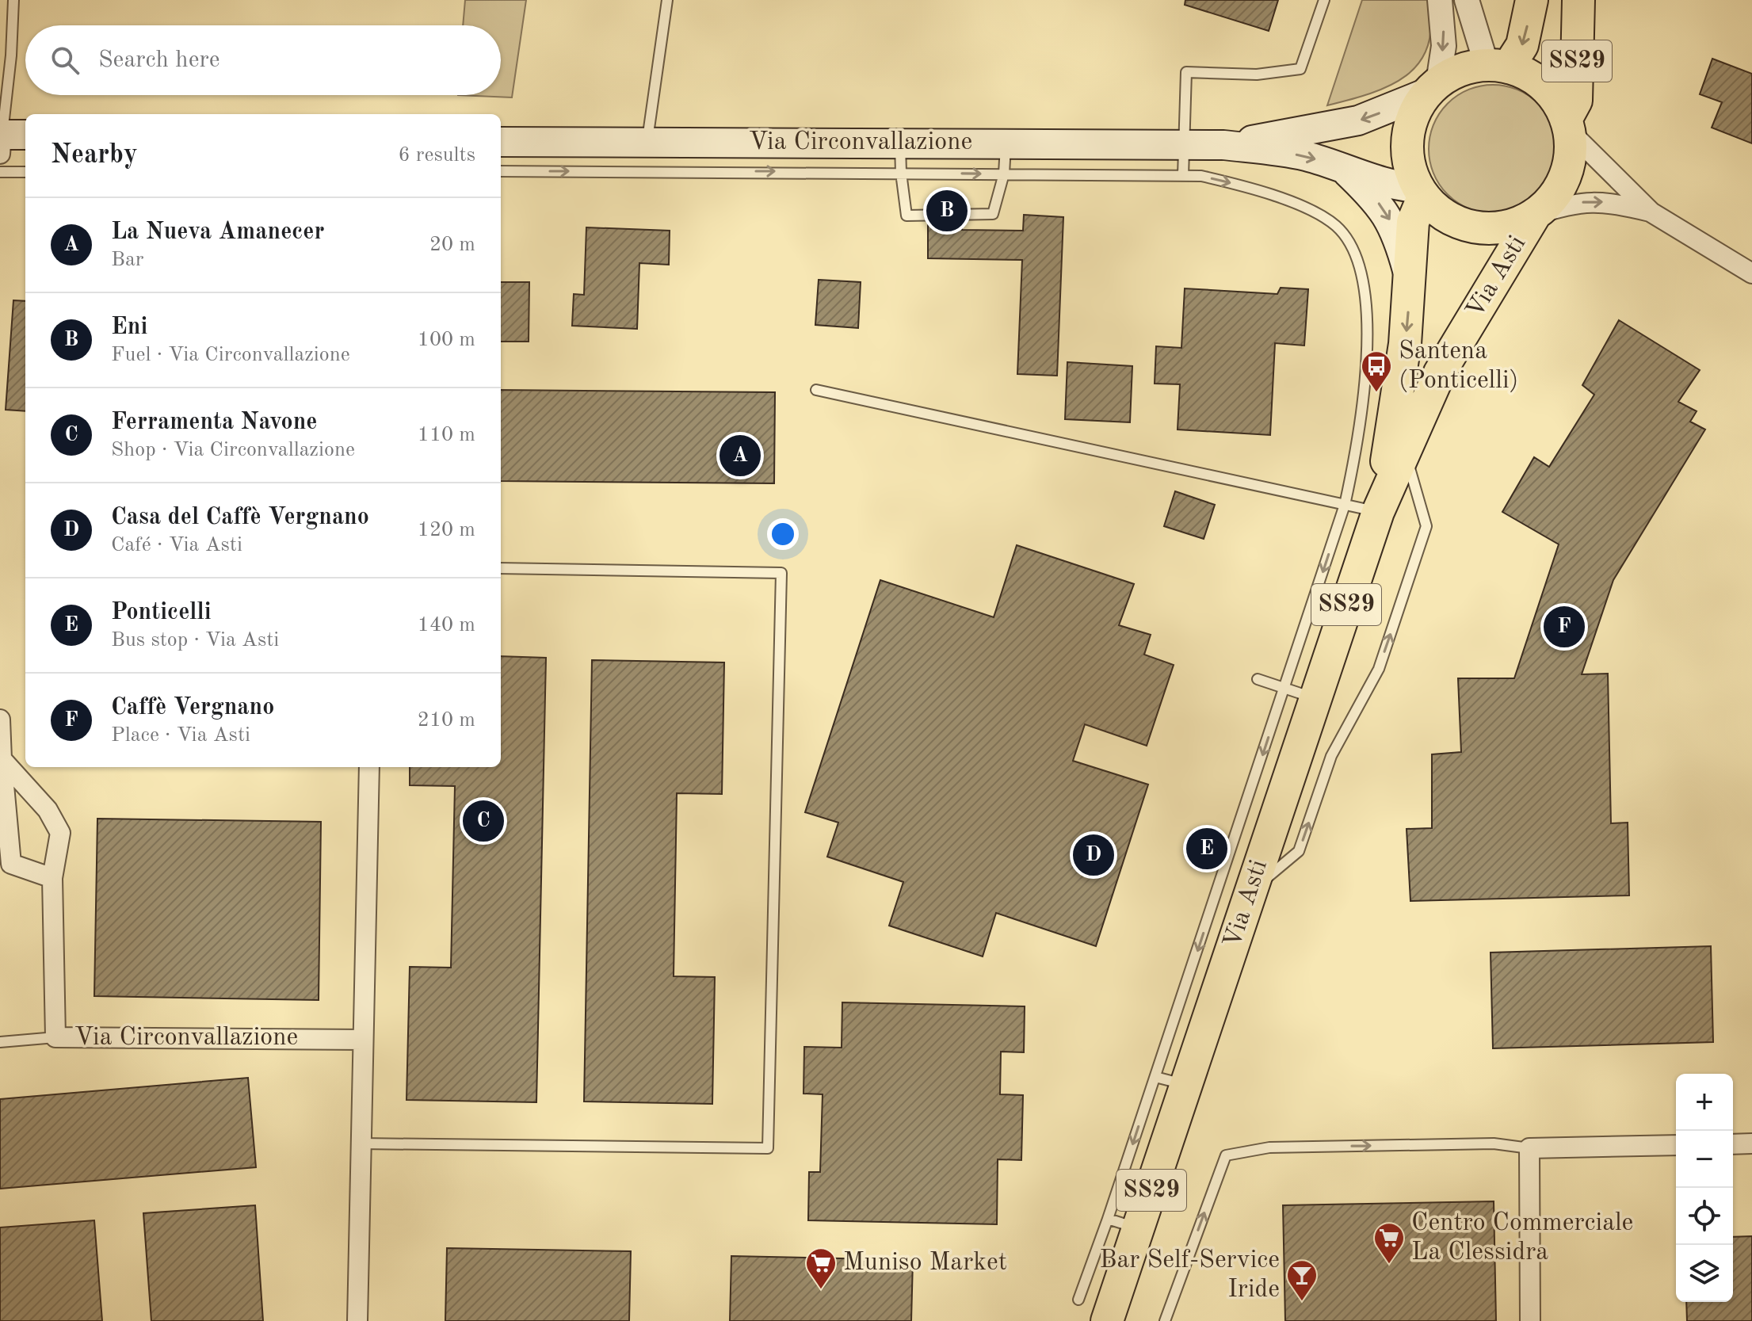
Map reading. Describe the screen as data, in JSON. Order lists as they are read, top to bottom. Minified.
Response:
{"streets":{"main road":["SS29","Via Circonvallazione","Via Asti"]},"crossings":[["SS29","Via Circonvallazione"],["SS29","Via Asti"],["Via Circonvallazione","Via Asti"]],"places":{"bus stop":["Santena (Ponticelli)"],"supermarket":["Centro Commerciale La Clessidra","Muniso Market"],"bar":["Bar Self-Service Iride"]},"page":{"search":"Search here","heading":["Nearby","6 results"],"pins":["B","A","F","C","E","D"],"list":[{"mark":"A","name":"La Nueva Amanecer","note":"Bar","value":"20 m"},{"mark":"B","name":"Eni","note":"Fuel · Via Circonvallazione","value":"100 m"},{"mark":"C","name":"Ferramenta Navone","note":"Shop · Via Circonvallazione","value":"110 m"},{"mark":"D","name":"Casa del Caffè Vergnano","note":"Café · Via Asti","value":"120 m"},{"mark":"E","name":"Ponticelli","note":"Bus stop · Via Asti","value":"140 m"},{"mark":"F","name":"Caffè Vergnano","note":"Place · Via Asti","value":"210 m"}],"map_buttons":["+","−"]}}
